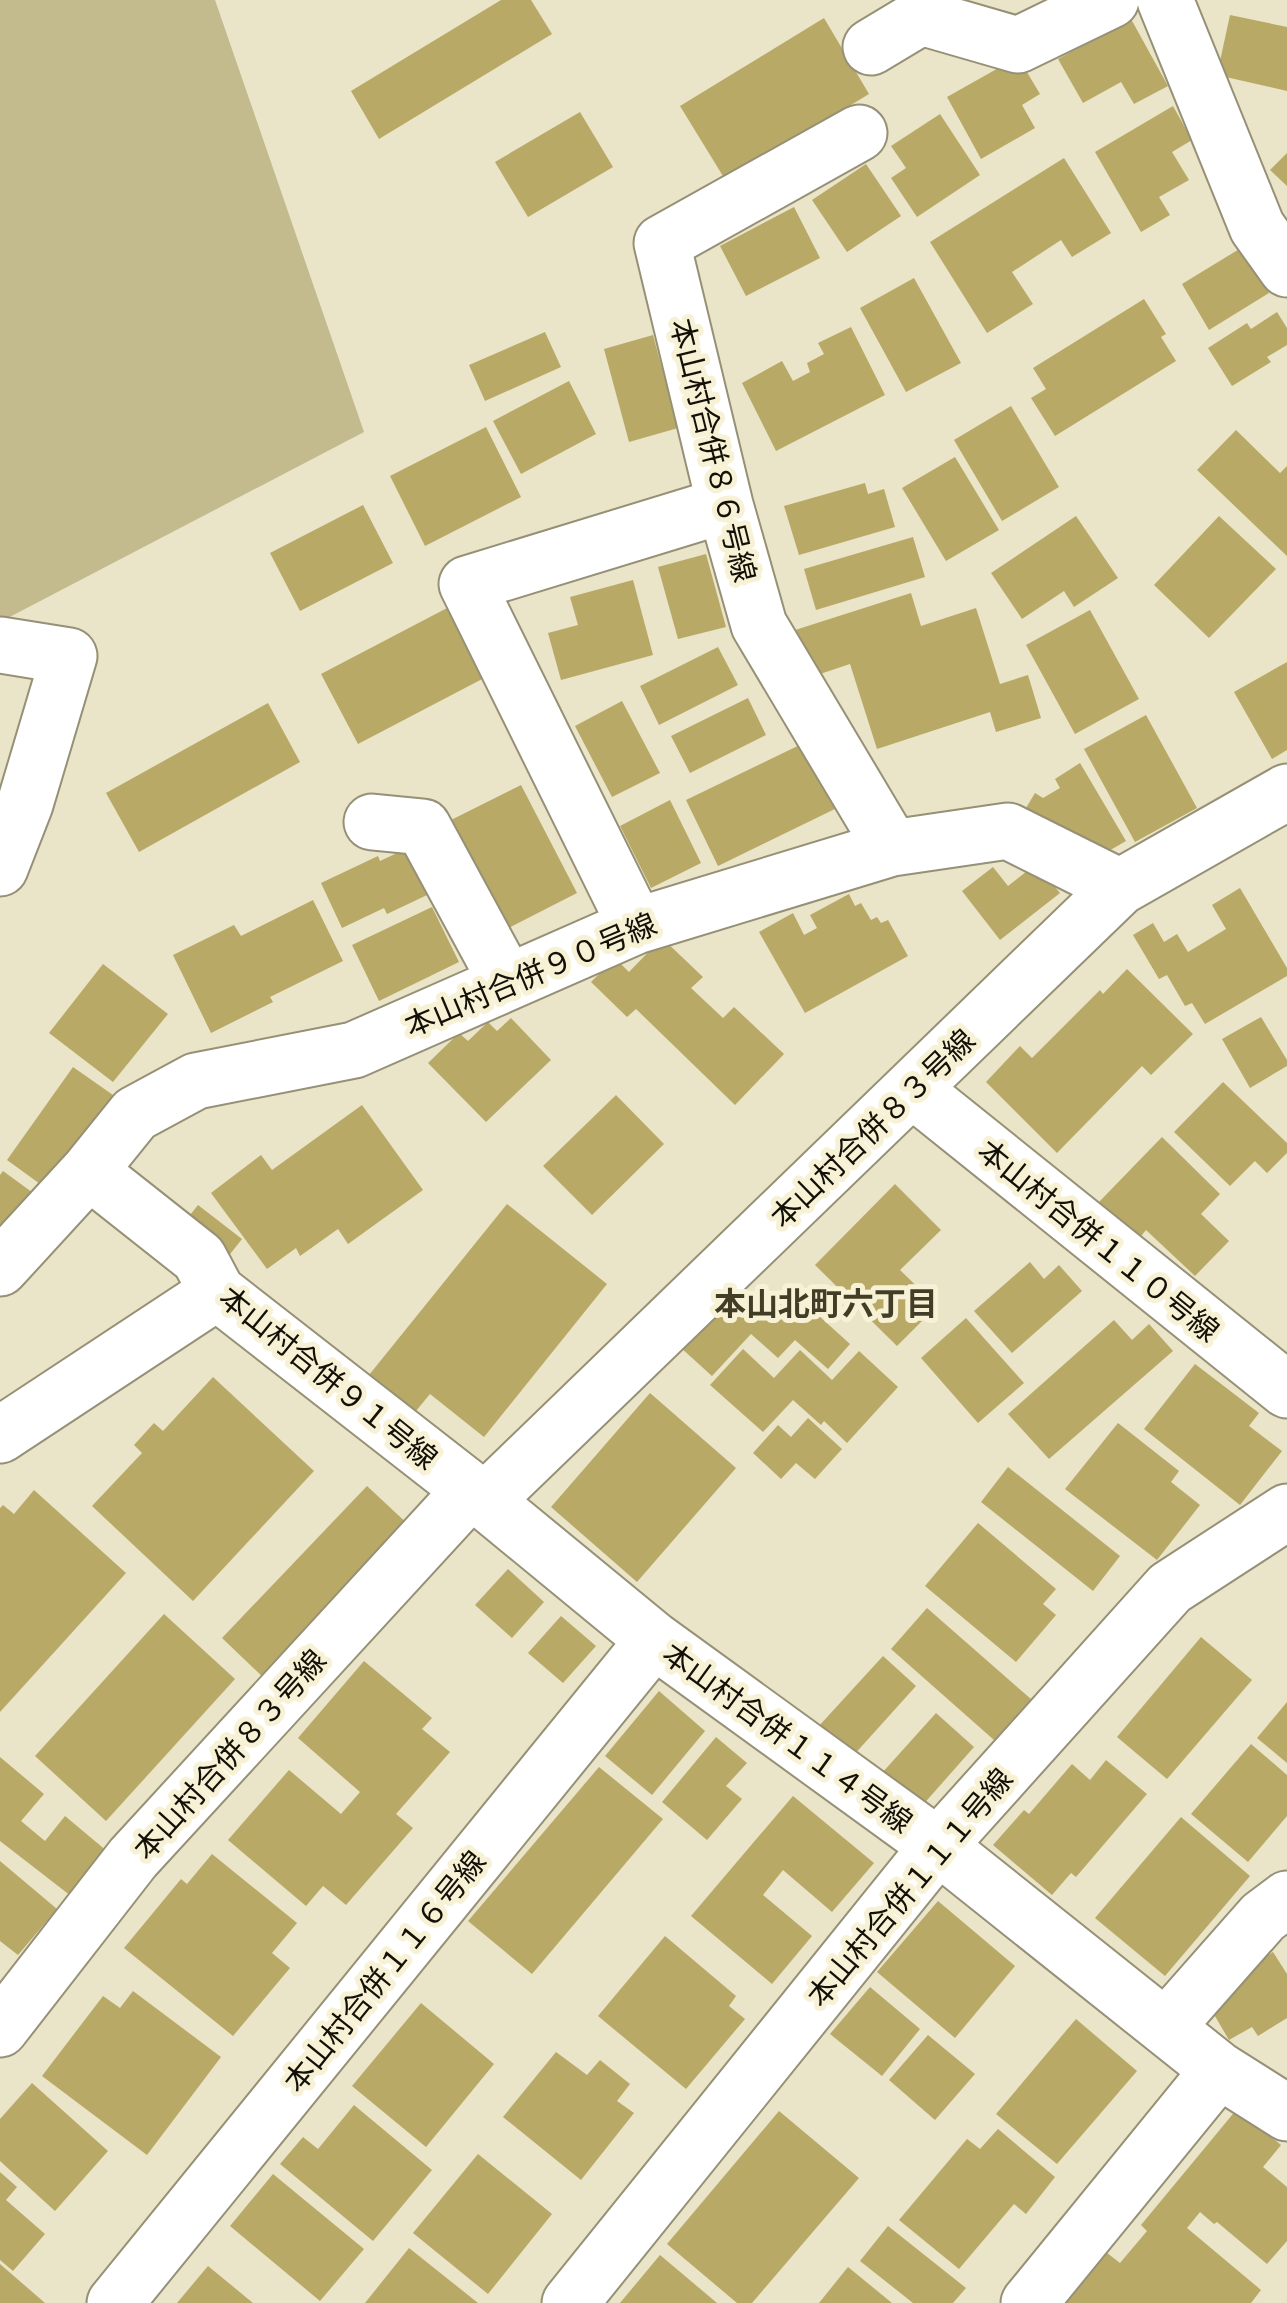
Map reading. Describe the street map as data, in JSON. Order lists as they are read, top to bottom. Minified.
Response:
{"streets":{"street":["本山村合併８６号線","本山村合併９０号線","本山村合併８３号線","本山村合併１１０号線","本山村合併９１号線","本山村合併１１４号線","本山村合併１１１号線","本山村合併１１６号線"]},"crossings":[["本山村合併８６号線","本山村合併９０号線"],["本山村合併９０号線","本山村合併８３号線"],["本山村合併９０号線","本山村合併９１号線"],["本山村合併８３号線","本山村合併１１０号線"],["本山村合併８３号線","本山村合併９１号線"],["本山村合併８３号線","本山村合併１１４号線"],["本山村合併９１号線","本山村合併１１４号線"],["本山村合併１１４号線","本山村合併１１１号線"],["本山村合併１１４号線","本山村合併１１６号線"]],"districts":["本山北町六丁目"]}
